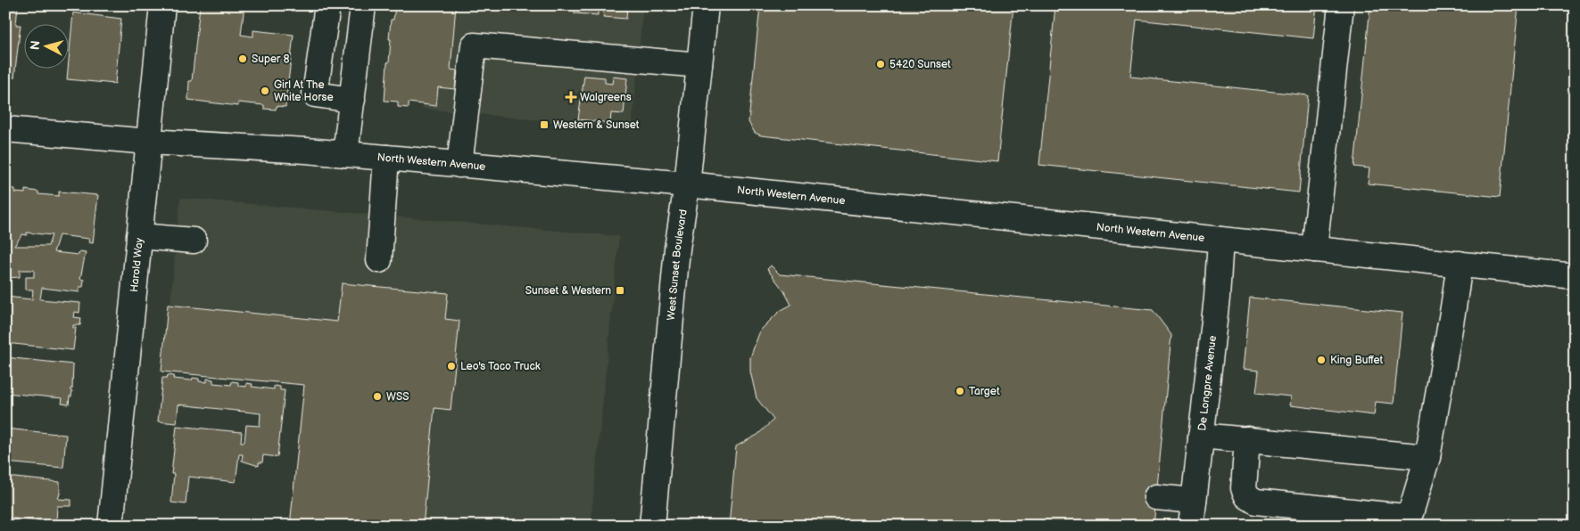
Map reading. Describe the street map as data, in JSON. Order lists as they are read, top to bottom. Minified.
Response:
{"streets":{"main road":["North Western Avenue","Harold Way","West Sunset Boulevard","De Longpre Avenue"]},"crossings":[["North Western Avenue","Harold Way"],["North Western Avenue","West Sunset Boulevard"],["North Western Avenue","De Longpre Avenue"]],"places":{"other":["Super 8","5420 Sunset","Girl At The White Horse","King Buffet","Leo's Taco Truck","Target","WSS"],"health":["Walgreens"],"transit":["Western & Sunset","Sunset & Western"]},"north":"left"}
